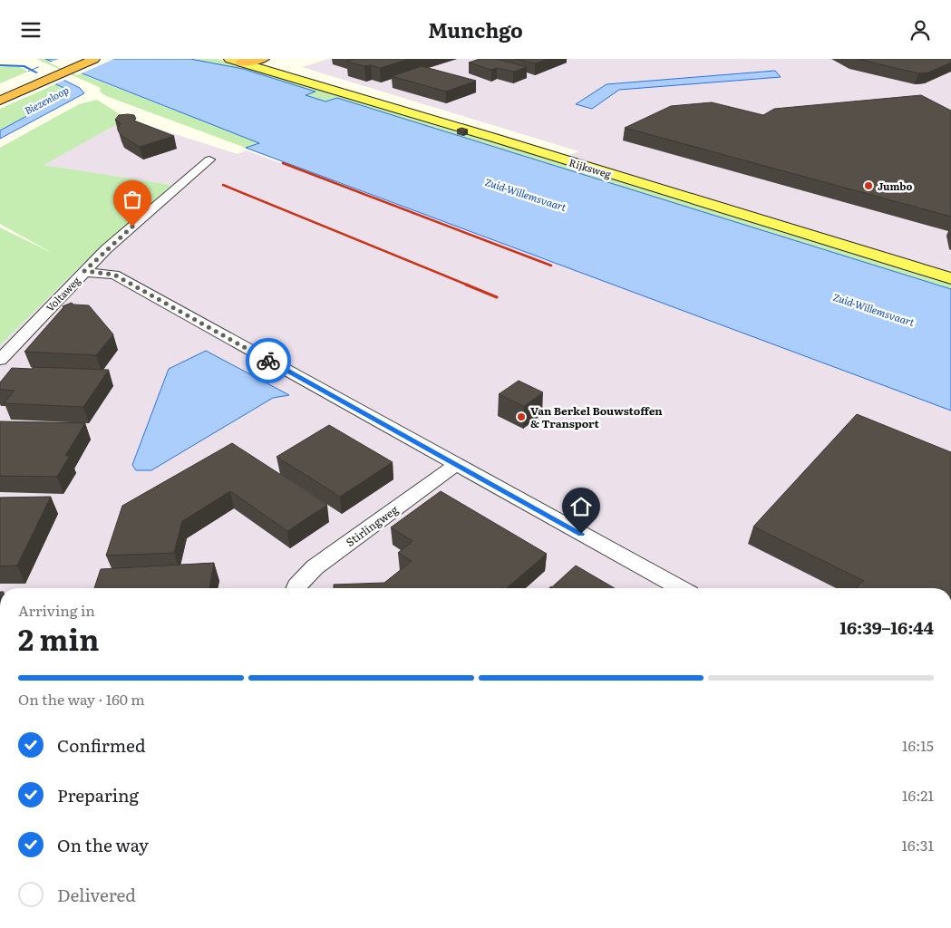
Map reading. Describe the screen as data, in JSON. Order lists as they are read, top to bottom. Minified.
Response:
{"streets":{"highway":["Rijksweg"],"street":["Voltaweg","Stirlingweg"]},"water":["Biezenloop","Zuid-Willemsvaart"],"places":["Jumbo","Van Berkel Bouwstoffen & Transport"],"page":{"header":"Munchgo","heading":["2 min","Arriving in","16:39–16:44"],"bar":"On the way · 160 m","list":[["Confirmed","16:15"],["Preparing","16:21"],["On the way","16:31"],"Delivered"]}}
